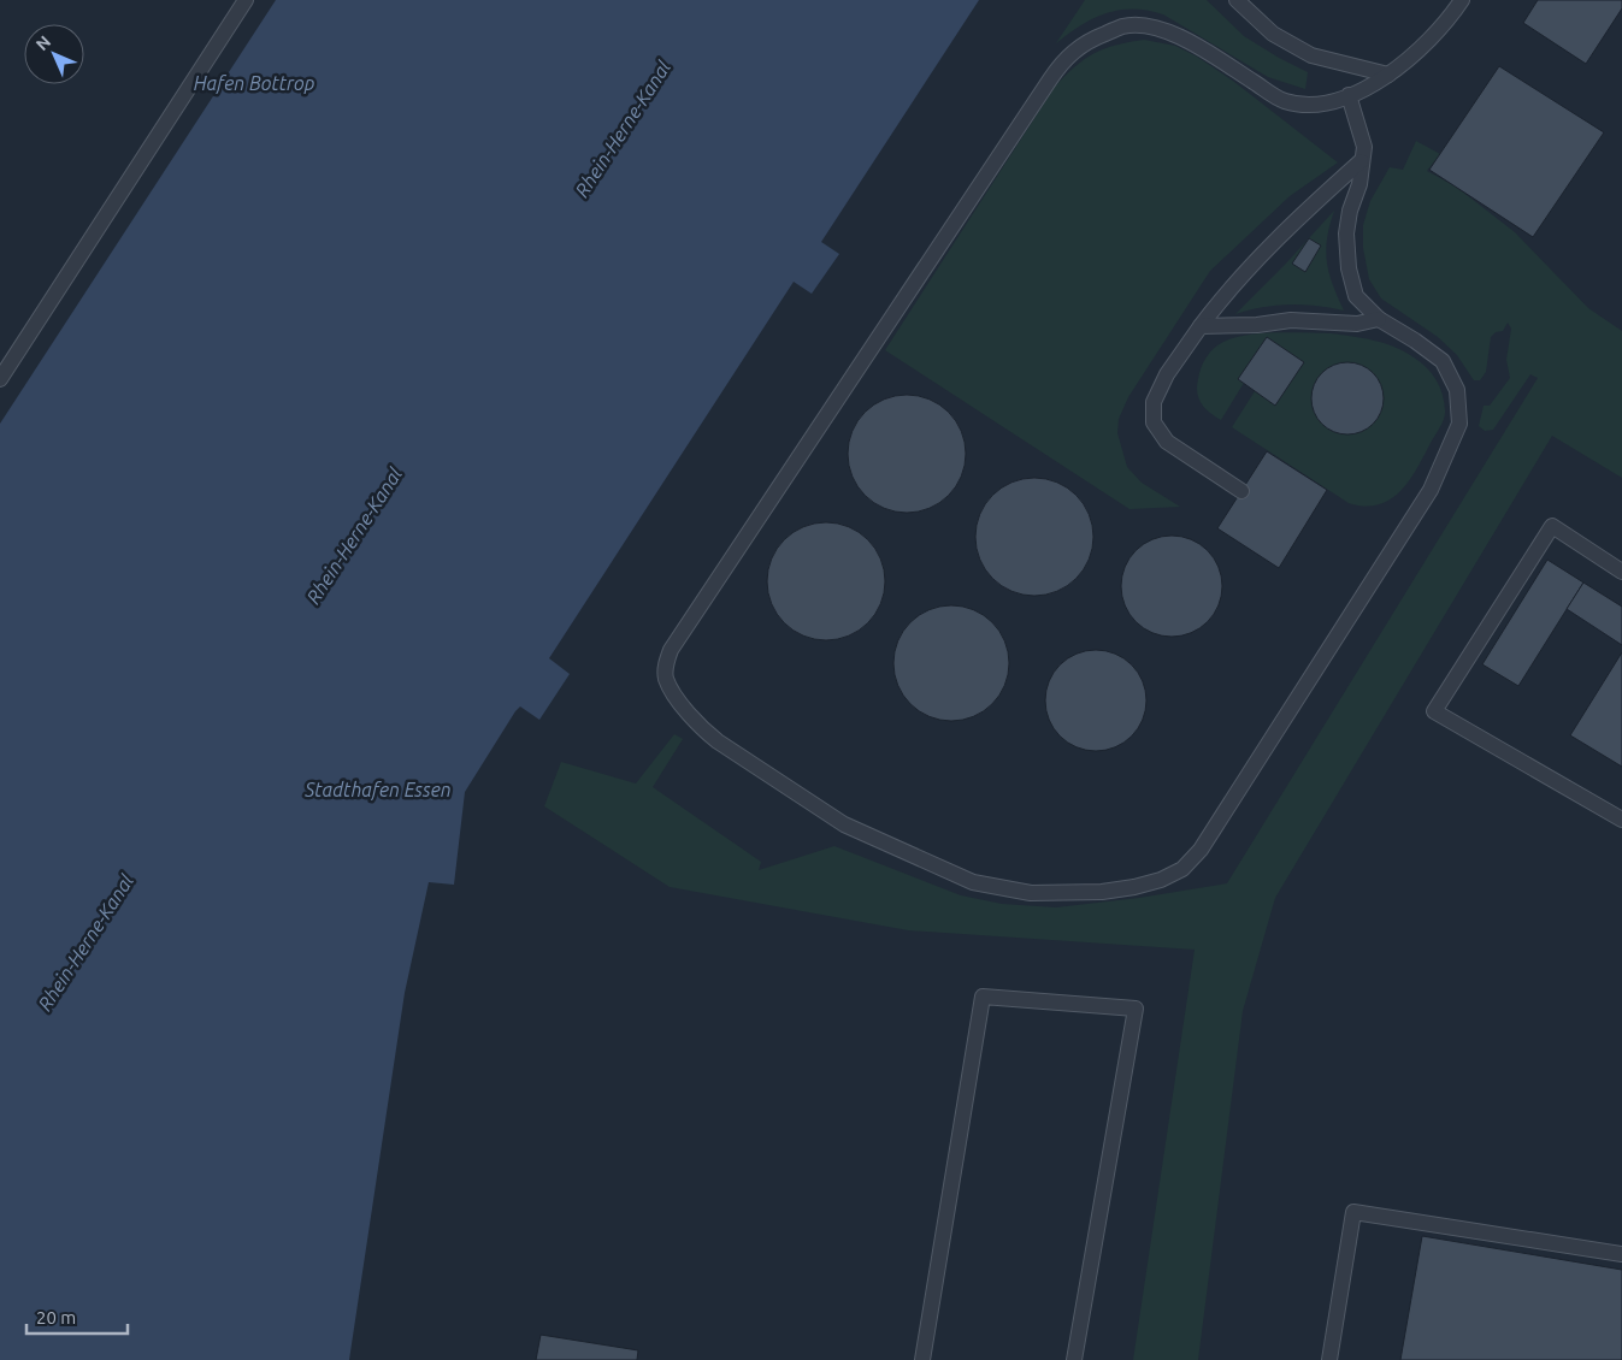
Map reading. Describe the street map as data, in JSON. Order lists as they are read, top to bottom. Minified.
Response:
{"water":["Hafen Bottrop","Rhein-Herne-Kanal","Stadthafen Essen"],"scale_bar":"20 m","north":"top left"}
